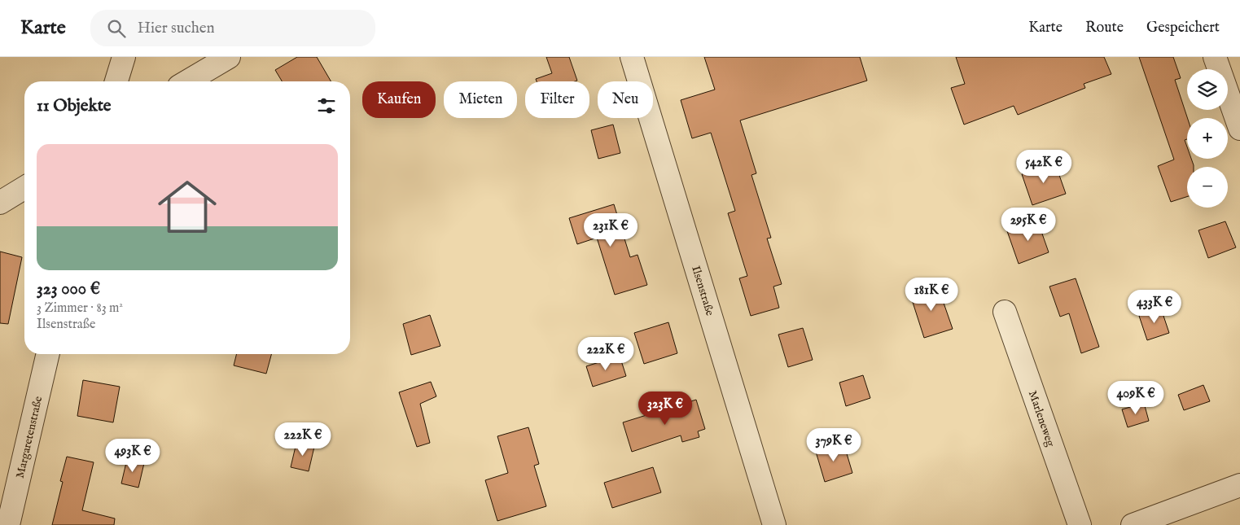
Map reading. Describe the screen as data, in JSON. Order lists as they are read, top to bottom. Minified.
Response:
{"streets":{"street":["Ilsenstraße","Marleneweg","Margaretenstraße"]},"page":{"header":"Karte","search":"Hier suchen","nav":["Karte","Route","Gespeichert"],"map_buttons":["+","−"],"chip":["Kaufen","Mieten","Filter","Neu"],"heading":"11 Objekte","list":[{"name":"323 000 €","note":"3 Zimmer · 83 m² · Ilsenstraße"}],"price":["542K €","295K €","231K €","181K €","433K €","222K €","409K €","323K €","222K €","379K €","493K €"]}}
